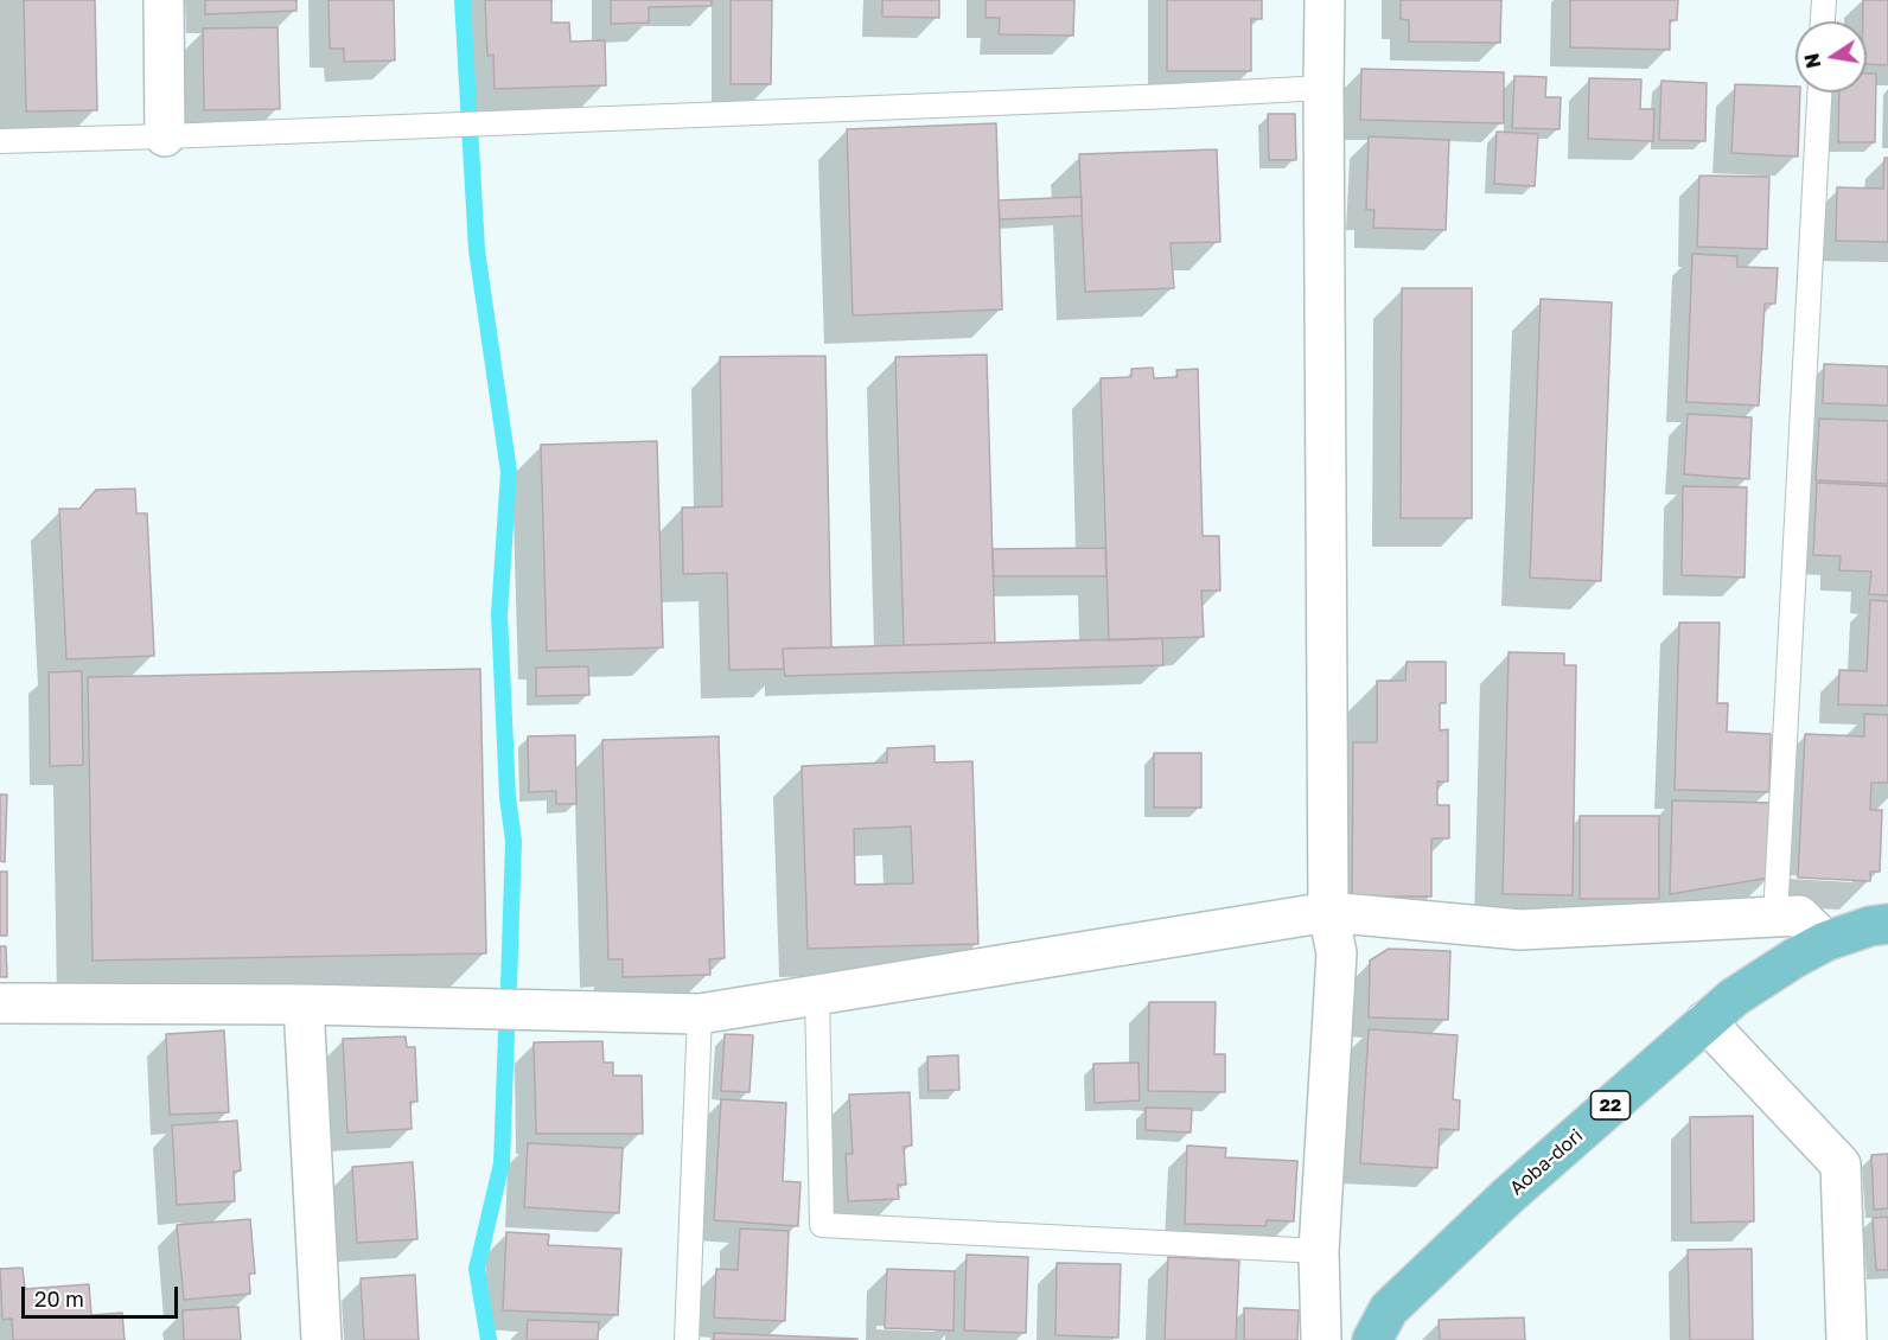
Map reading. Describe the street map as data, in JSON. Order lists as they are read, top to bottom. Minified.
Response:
{"streets":{"main road":["22","Aoba-dori"]},"scale_bar":"20 m","north":"left"}
